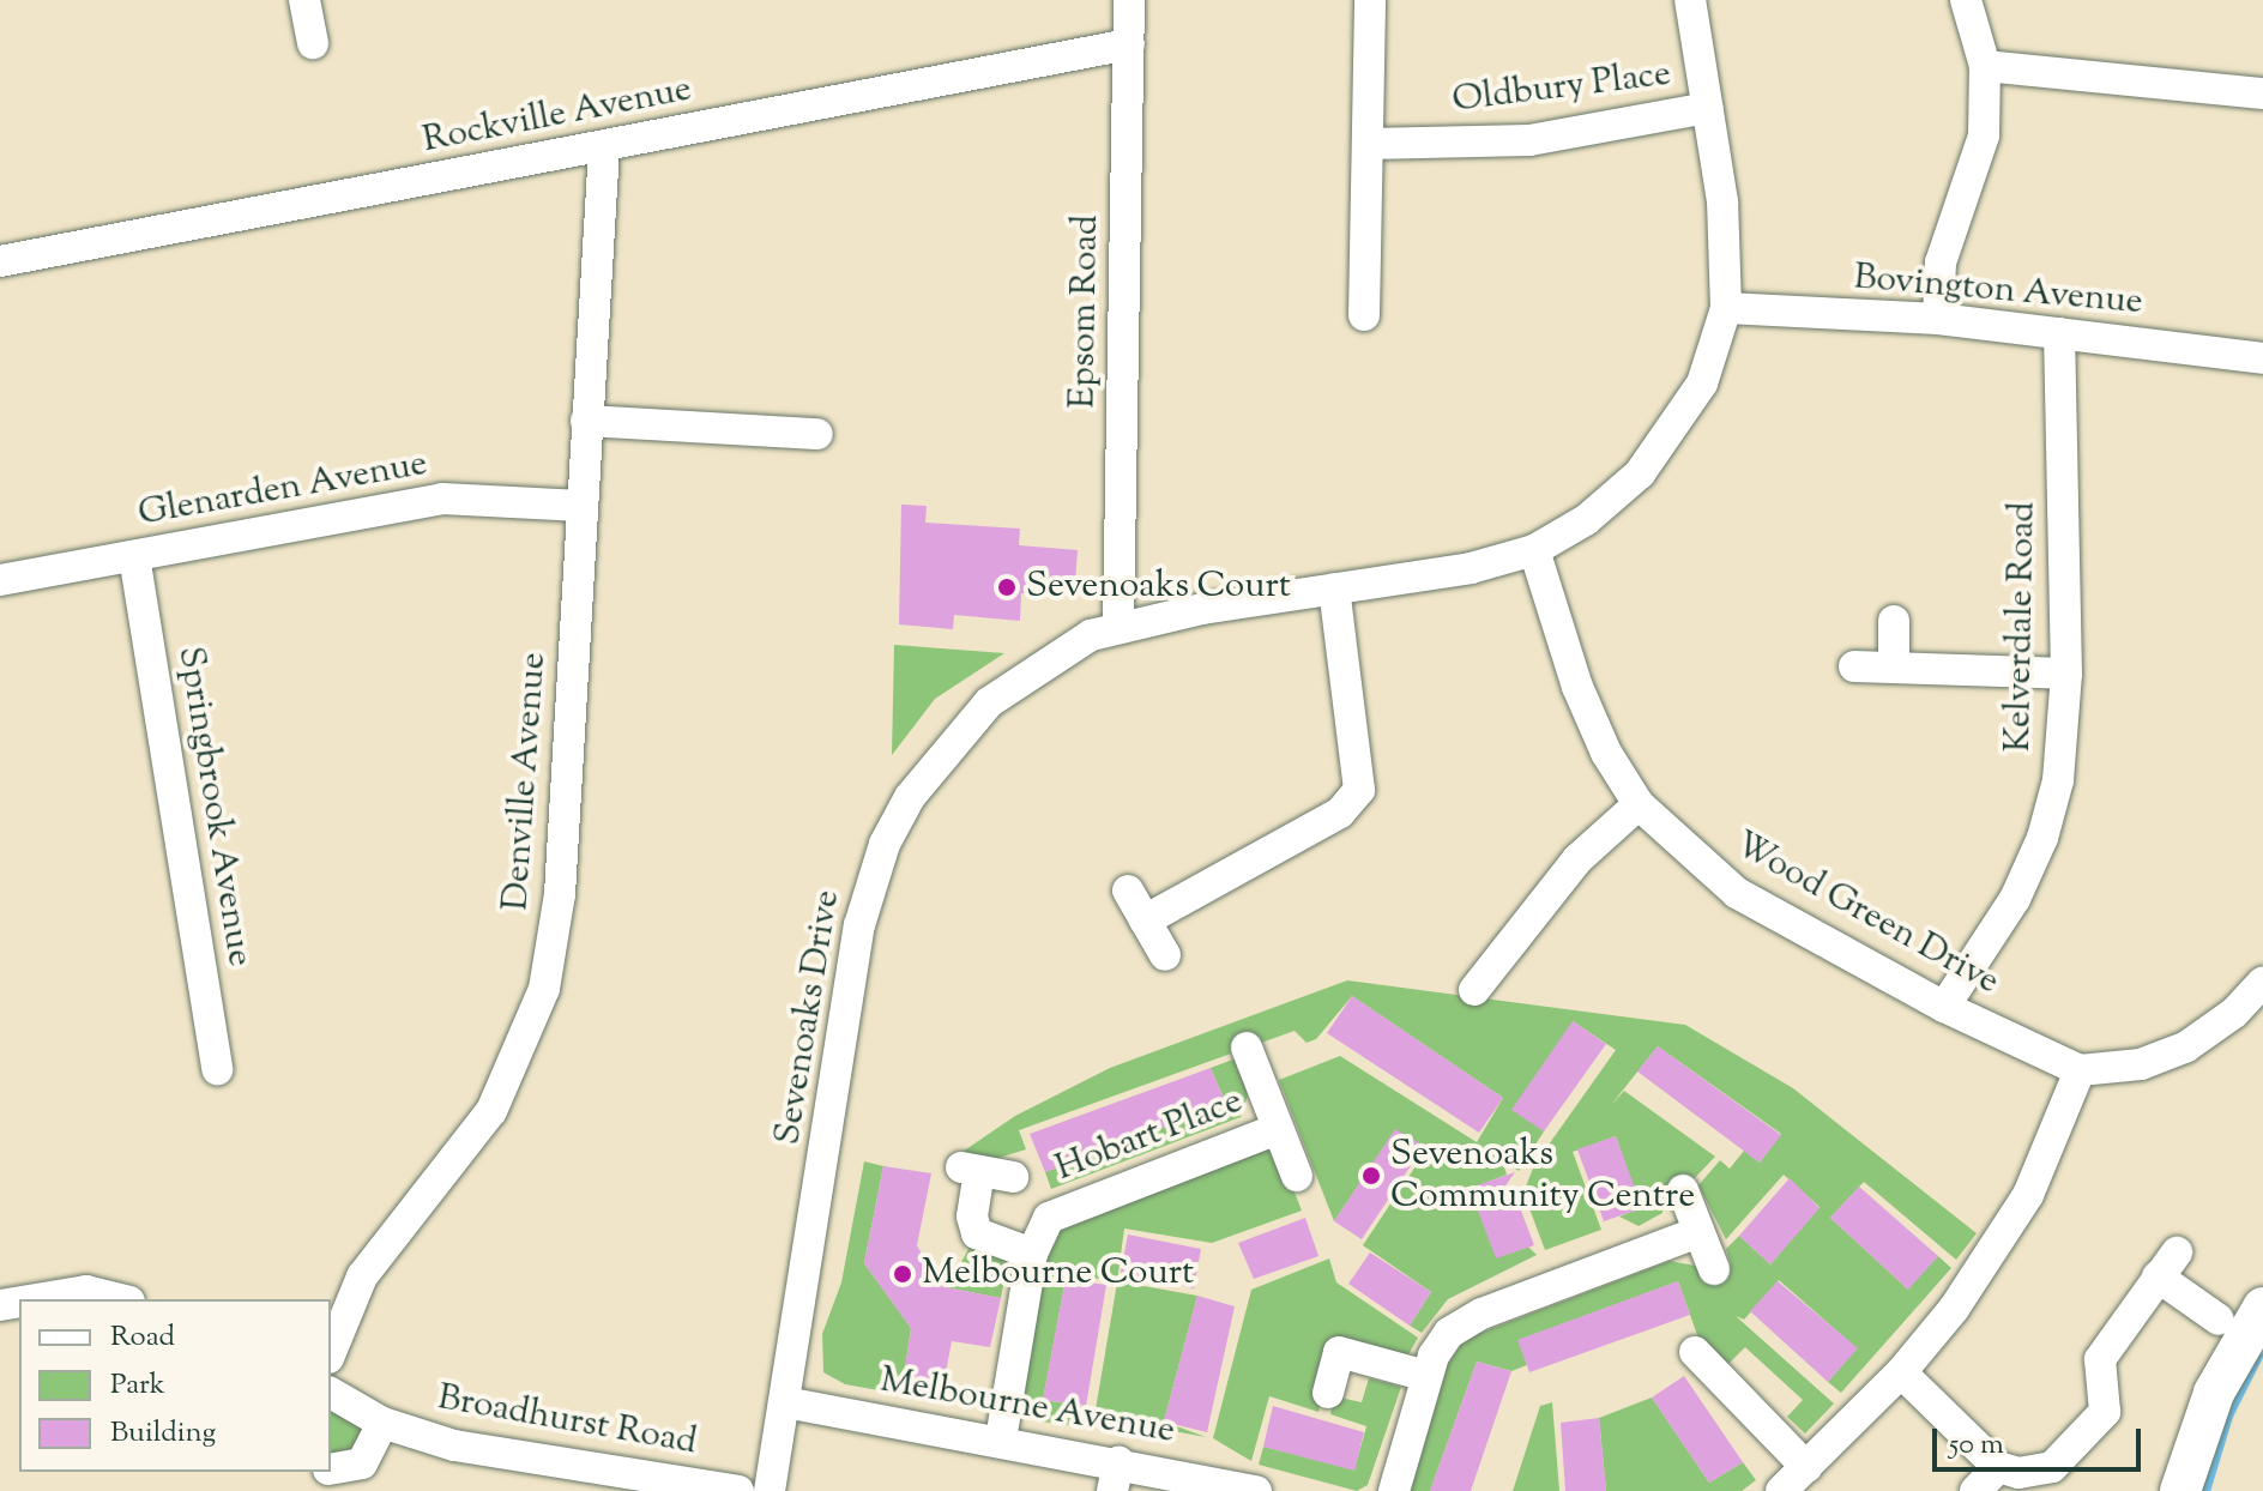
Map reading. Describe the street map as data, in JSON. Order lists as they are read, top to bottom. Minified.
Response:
{"streets":{"street":["Oldbury Place","Rockville Avenue","Bovington Avenue","Epsom Road","Glenarden Avenue","Kelverdale Road","Denville Avenue","Springbrook Avenue","Wood Green Drive","Sevenoaks Drive","Hobart Place","Melbourne Avenue","Broadhurst Road"]},"crossings":[["Oldbury Place","Sevenoaks Drive"],["Rockville Avenue","Epsom Road"],["Rockville Avenue","Denville Avenue"],["Bovington Avenue","Kelverdale Road"],["Bovington Avenue","Sevenoaks Drive"],["Epsom Road","Sevenoaks Drive"],["Glenarden Avenue","Denville Avenue"],["Glenarden Avenue","Springbrook Avenue"],["Kelverdale Road","Wood Green Drive"],["Wood Green Drive","Sevenoaks Drive"],["Sevenoaks Drive","Melbourne Avenue"],["Hobart Place","Melbourne Avenue"]],"places":["Sevenoaks Court","Sevenoaks Community Centre","Melbourne Court"],"legend":["Road","Park","Building"],"scale_bar":"50 m"}
